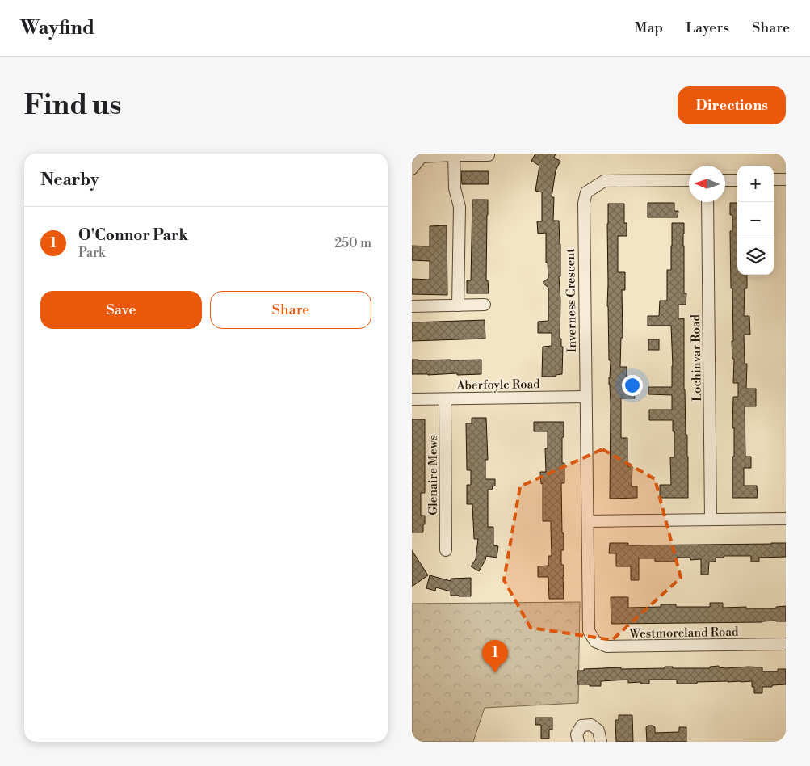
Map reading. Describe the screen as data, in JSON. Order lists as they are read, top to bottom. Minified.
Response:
{"streets":{"street":["Inverness Crescent","Lochinvar Road","Aberfoyle Road","Glenaire Mews","Westmoreland Road"]},"crossings":[["Inverness Crescent","Aberfoyle Road"],["Inverness Crescent","Westmoreland Road"],["Aberfoyle Road","Glenaire Mews"]],"north":"left","page":{"header":"Wayfind","nav":["Map","Layers","Share"],"buttons":["Directions",["Save","Share"]],"title":"Find us","heading":"Nearby","map_buttons":["+","−"],"list":[{"mark":"1","name":"O'Connor Park","note":"Park","value":"250 m"}],"pins":"1"}}
